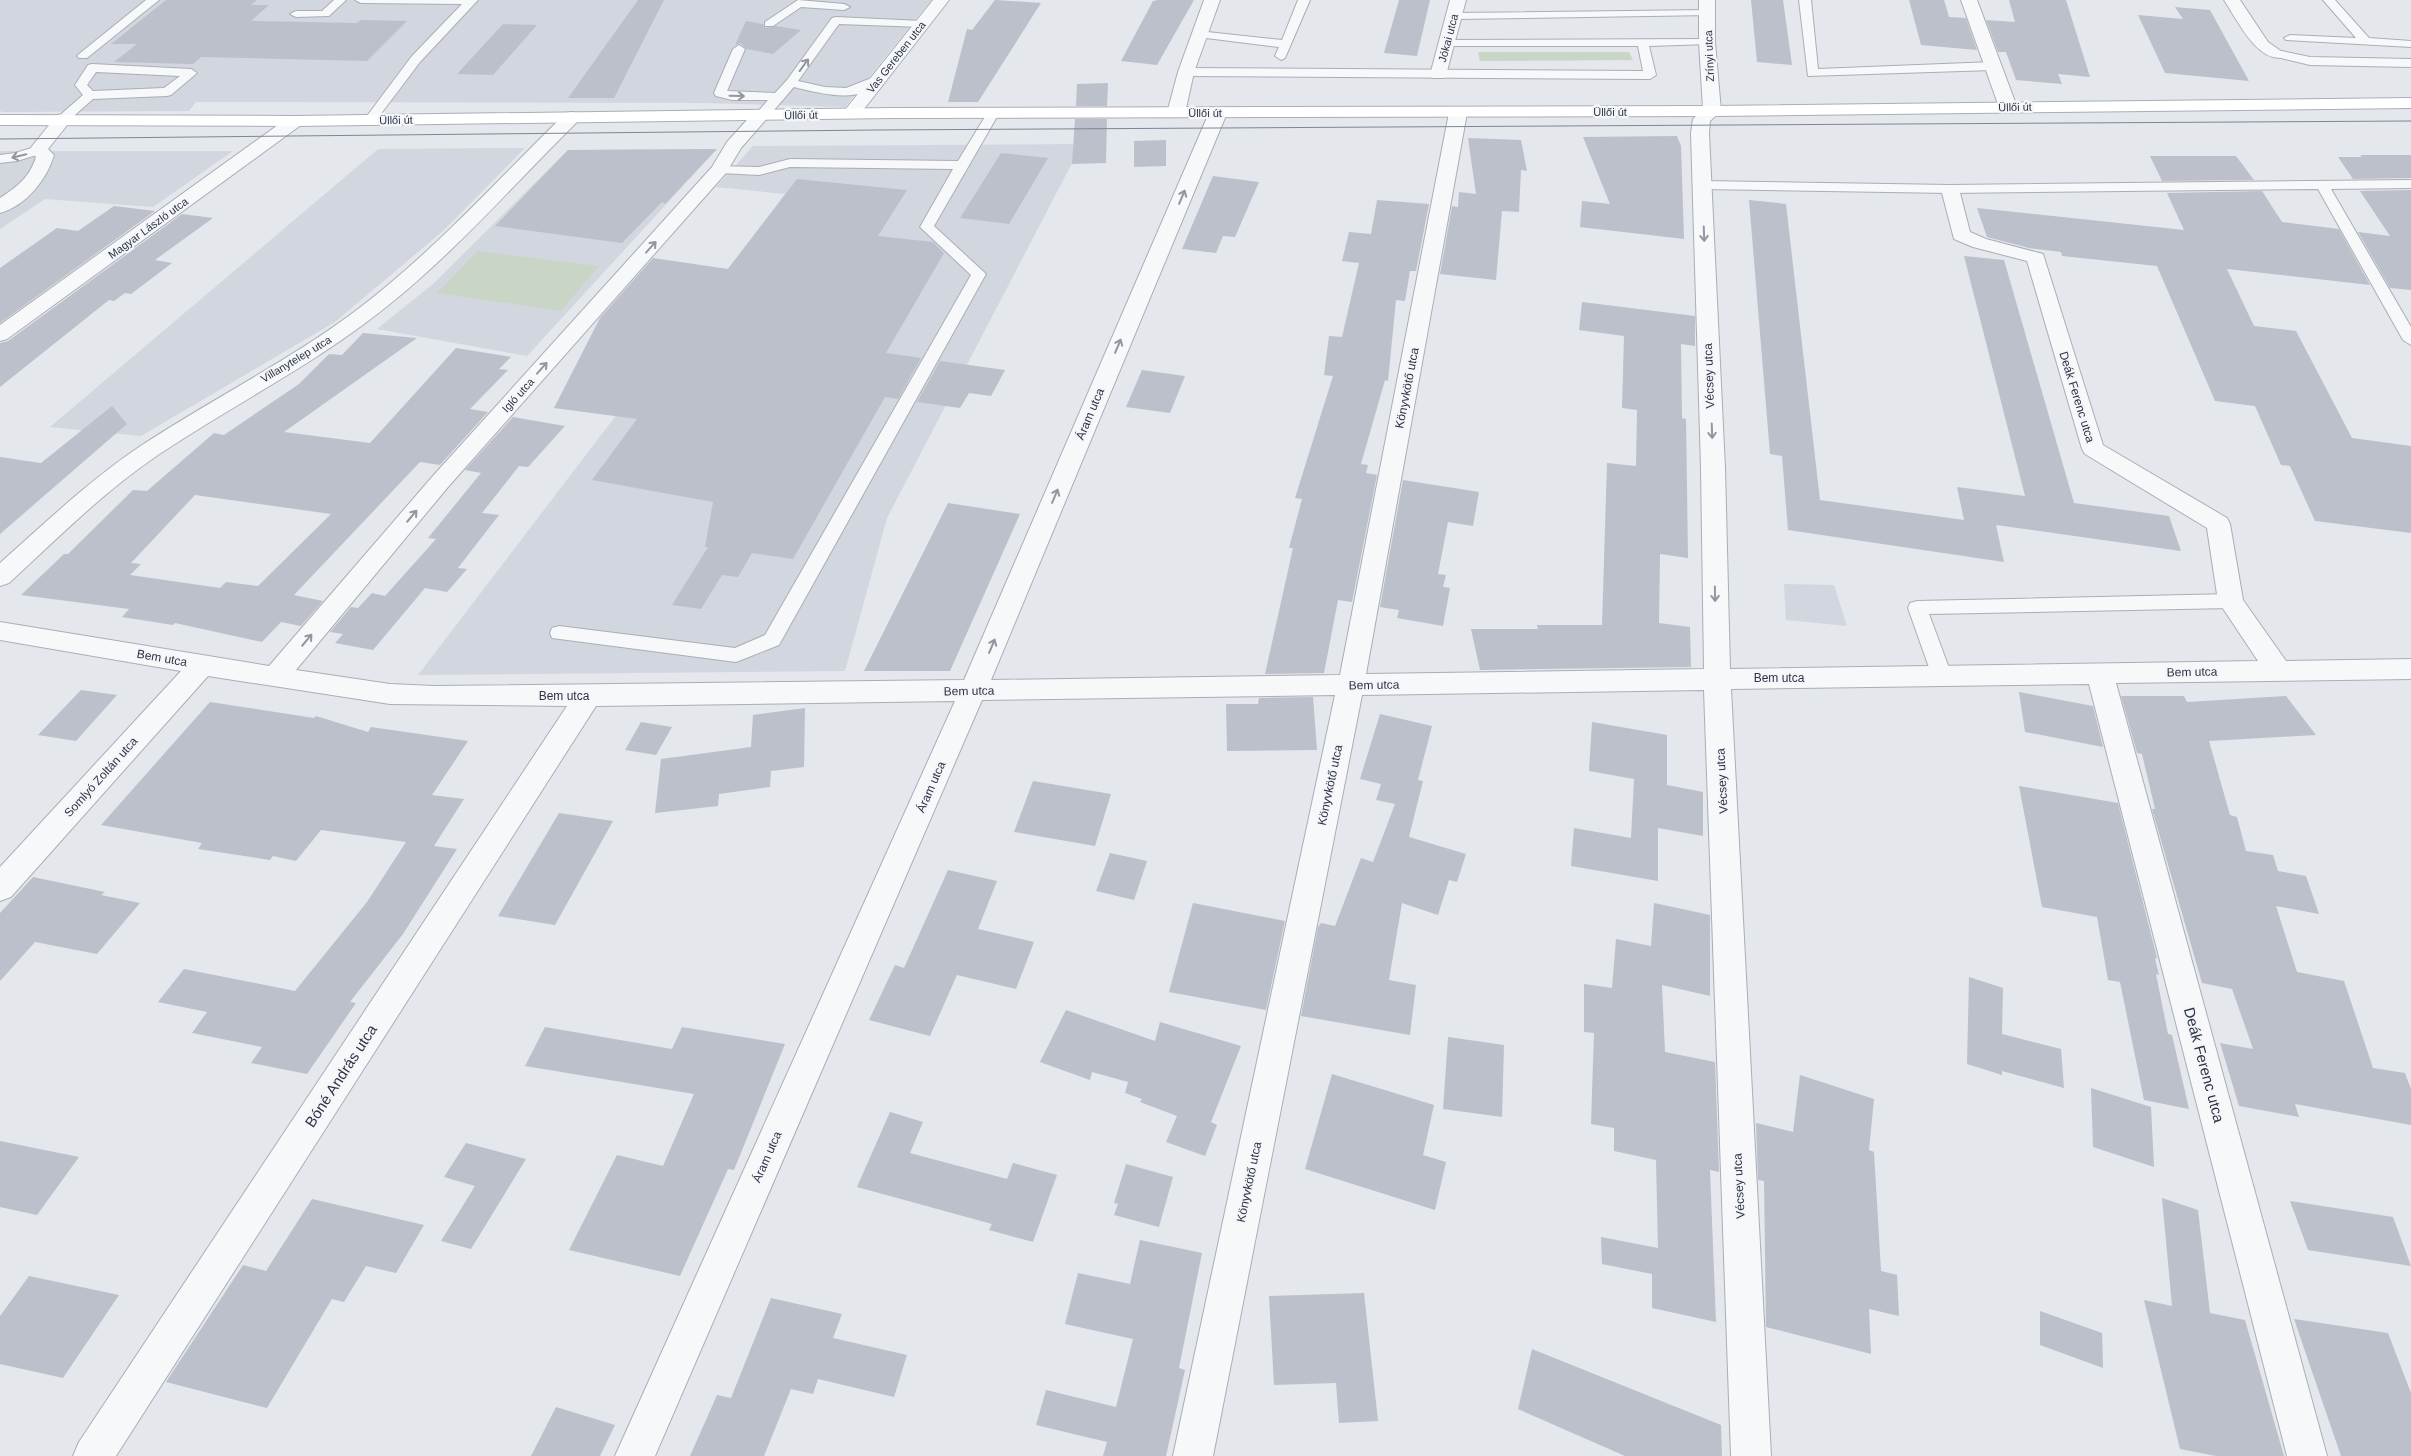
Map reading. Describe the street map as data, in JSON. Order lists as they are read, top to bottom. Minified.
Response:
{"streets":{"main road":["Üllői út"],"street":["Jókai utca","Zrínyi utca","Vas Gereben utca","Magyar László utca","Villanytelep utca","Vécsey utca","Könyvkötő utca","Igló utca","Deák Ferenc utca","Áram utca","Bem utca","Somlyó Zoltán utca","Bóné András utca"]},"crossings":[["Zrínyi utca","Üllői út"],["Zrínyi utca","Vécsey utca"],["Vas Gereben utca","Üllői út"],["Üllői út","Magyar László utca"],["Üllői út","Villanytelep utca"],["Üllői út","Vécsey utca"],["Üllői út","Könyvkötő utca"],["Üllői út","Igló utca"],["Üllői út","Áram utca"],["Vécsey utca","Bem utca"],["Könyvkötő utca","Bem utca"],["Igló utca","Bem utca"],["Deák Ferenc utca","Bem utca"],["Áram utca","Bem utca"],["Bem utca","Somlyó Zoltán utca"],["Bem utca","Bóné András utca"]],"one_way":["Vécsey utca","Igló utca","Áram utca"]}
